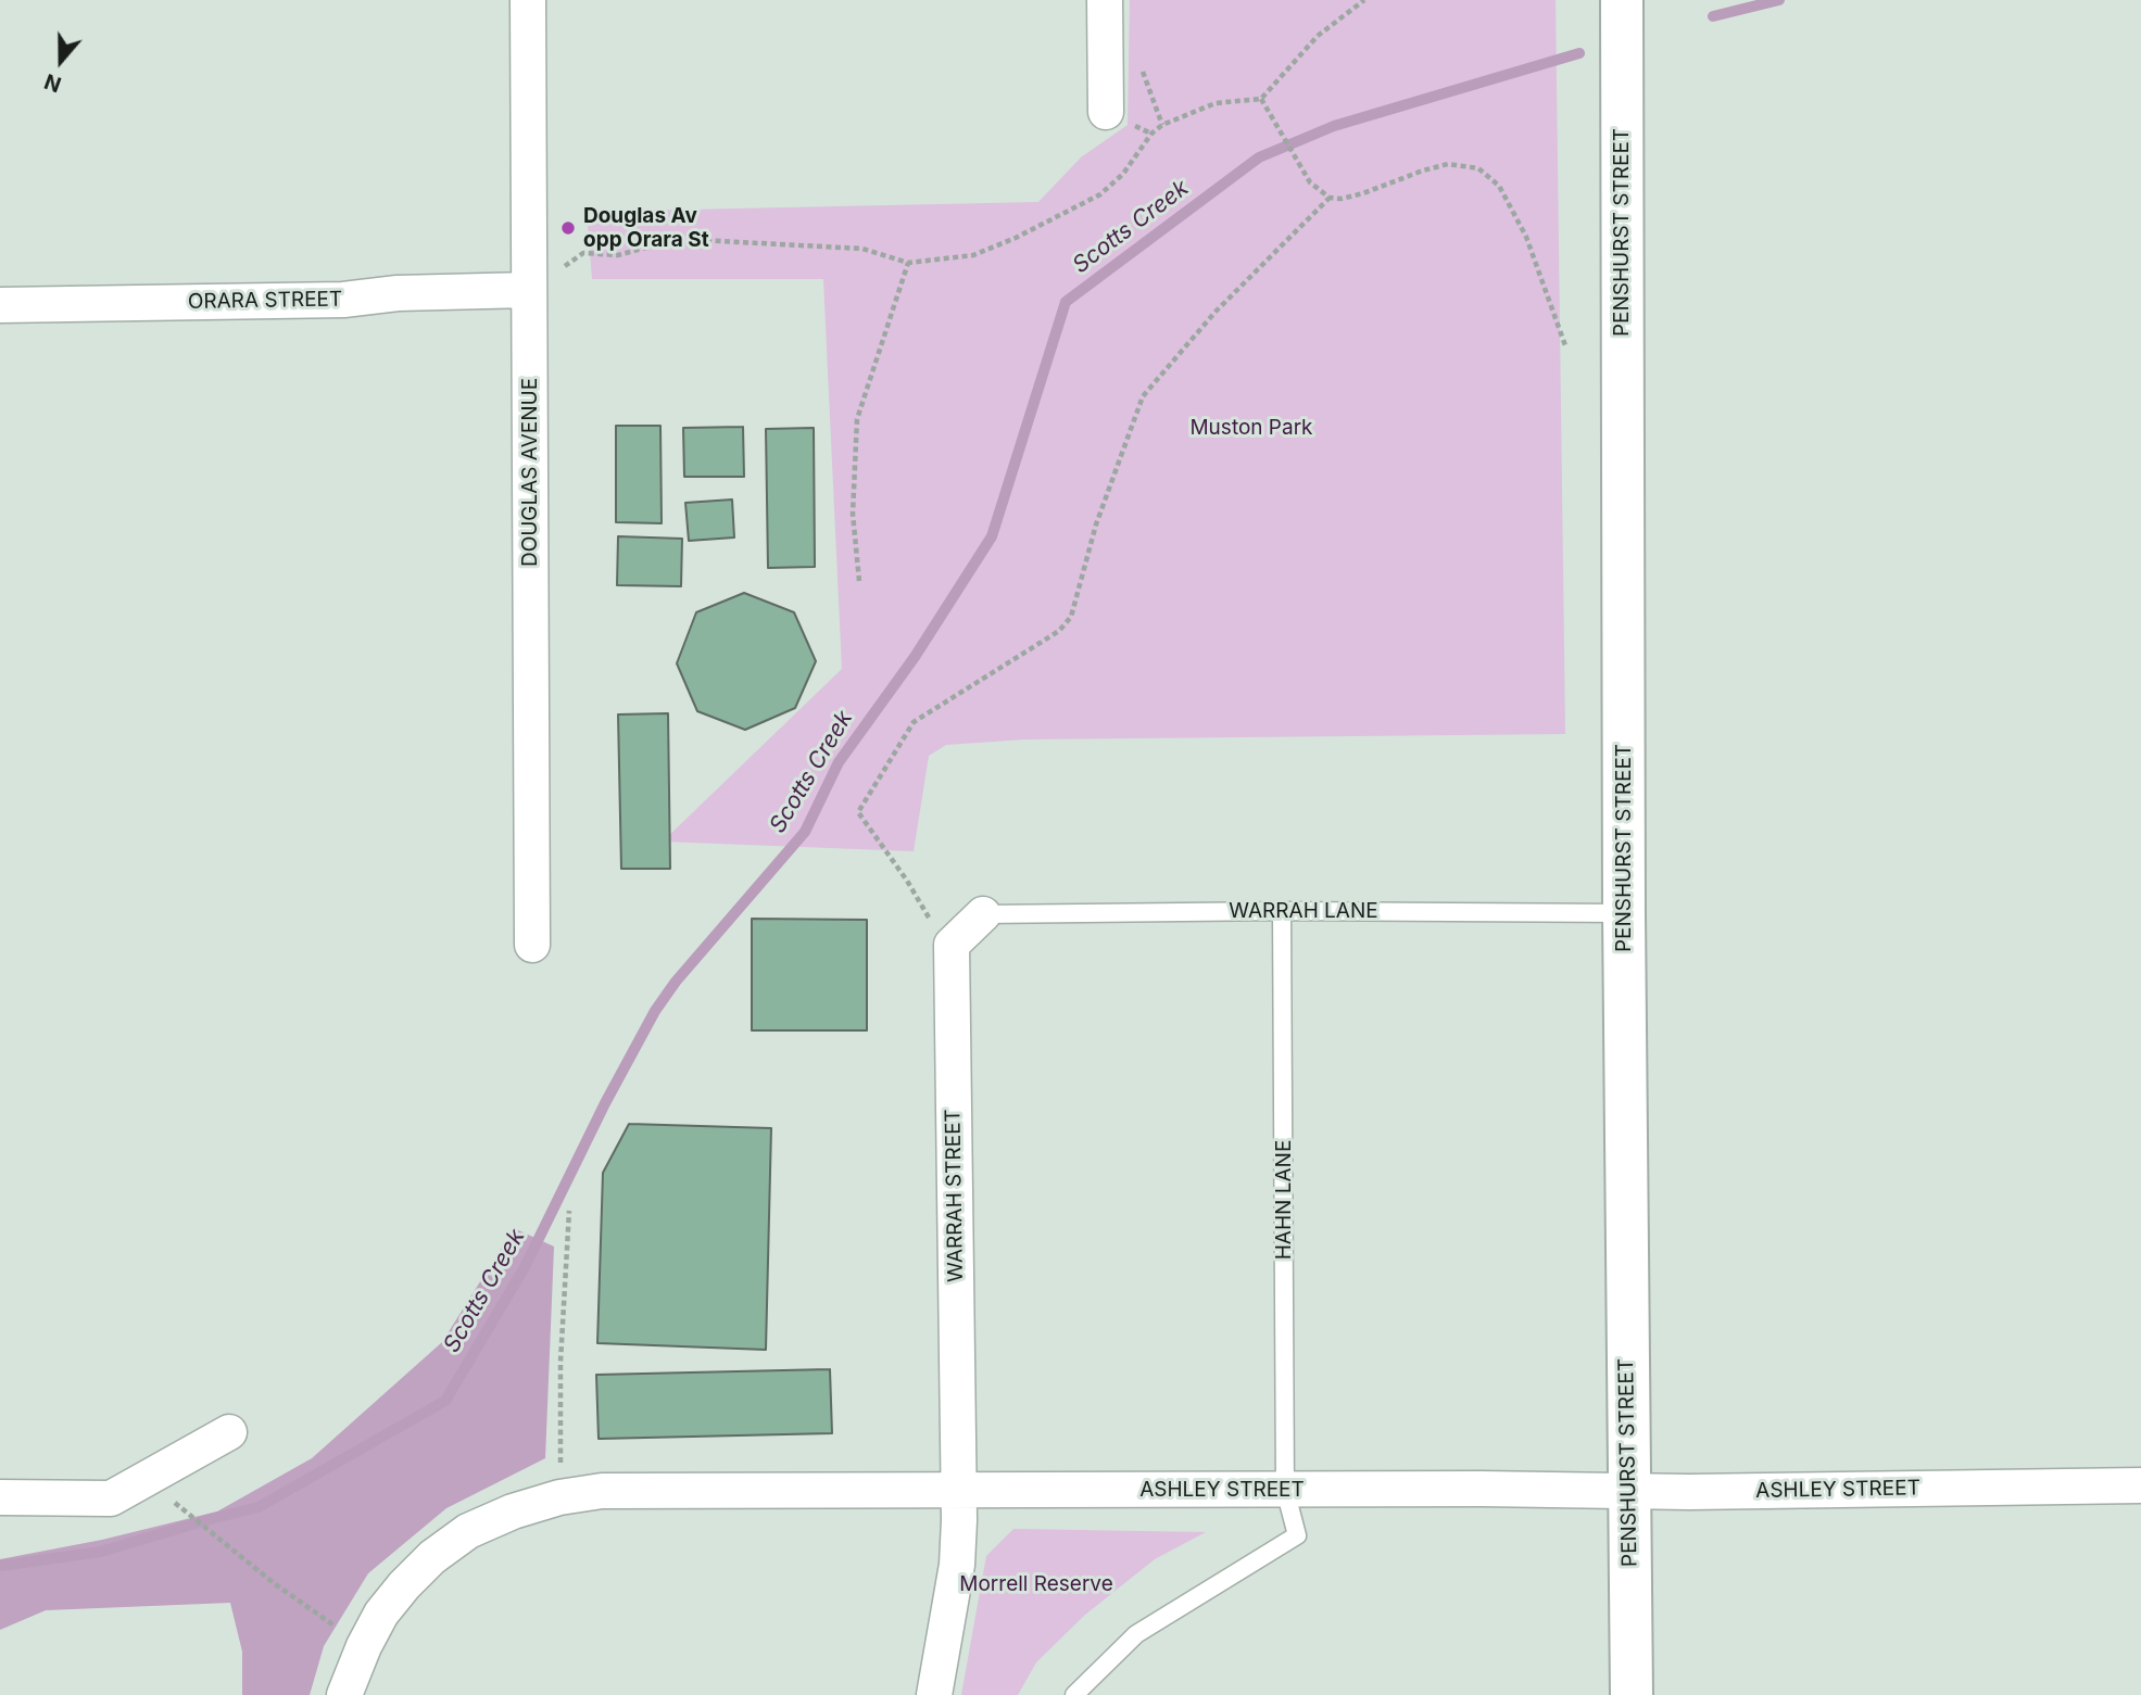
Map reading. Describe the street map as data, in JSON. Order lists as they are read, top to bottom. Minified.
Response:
{"streets":{"main road":["PENSHURST STREET"],"street":["ORARA STREET","DOUGLAS AVENUE","WARRAH STREET","ASHLEY STREET"],"lane":["WARRAH LANE","HAHN LANE"]},"crossings":[["PENSHURST STREET","WARRAH LANE"],["PENSHURST STREET","ASHLEY STREET"],["ORARA STREET","DOUGLAS AVENUE"],["WARRAH LANE","HAHN LANE"],["WARRAH STREET","ASHLEY STREET"],["HAHN LANE","ASHLEY STREET"]],"water":["Scotts Creek"],"parks":["Muston Park","Morrell Reserve"],"places":["Douglas Av opp Orara St"],"north":"bottom"}
